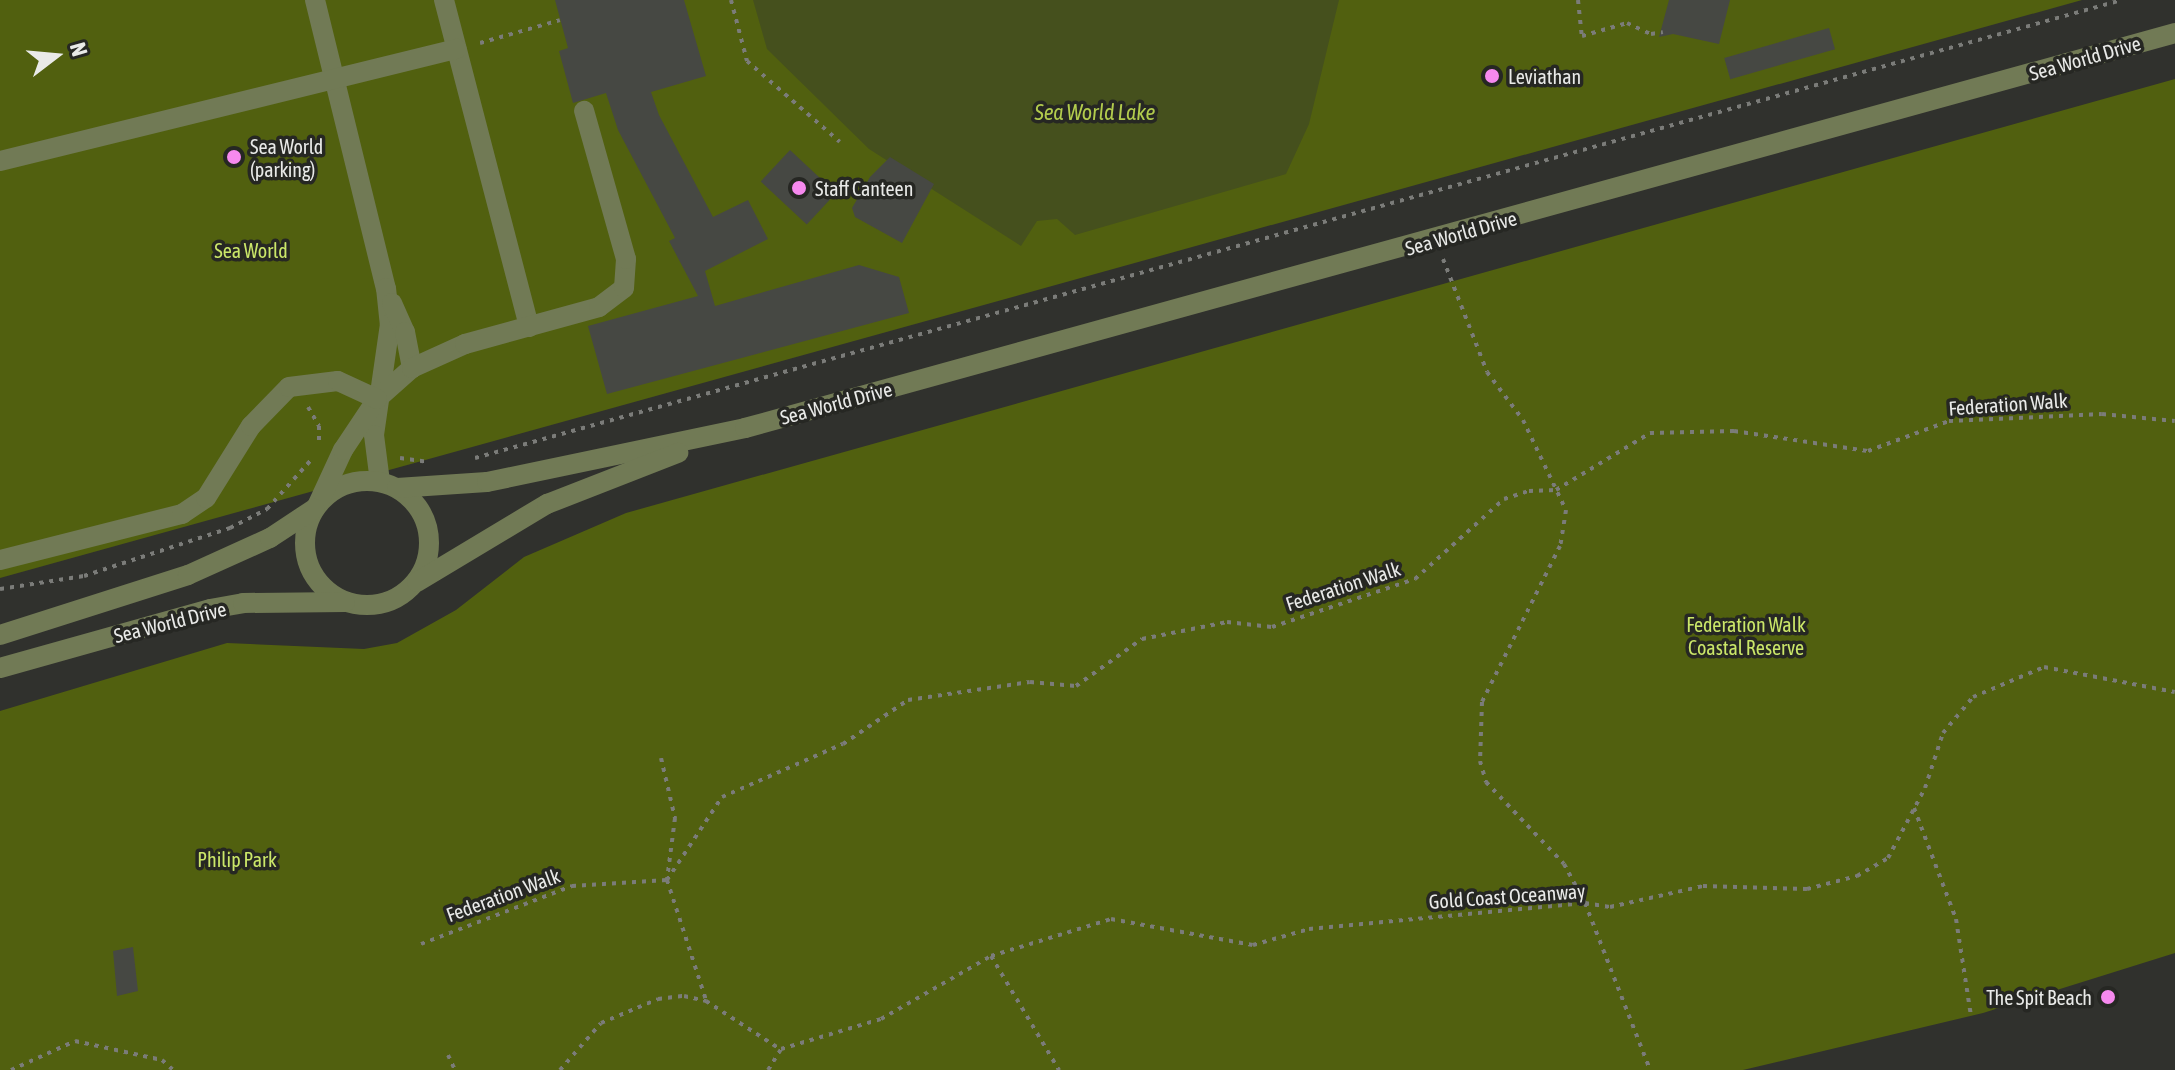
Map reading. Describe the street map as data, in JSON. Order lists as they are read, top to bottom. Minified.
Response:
{"streets":{"street":["Sea World Drive"],"path":["Federation Walk","Gold Coast Oceanway"]},"water":["Sea World Lake"],"parks":["Sea World","Federation Walk Coastal Reserve","Philip Park"],"places":["Leviathan","Sea World (parking)","Staff Canteen","The Spit Beach"],"north":"right"}
